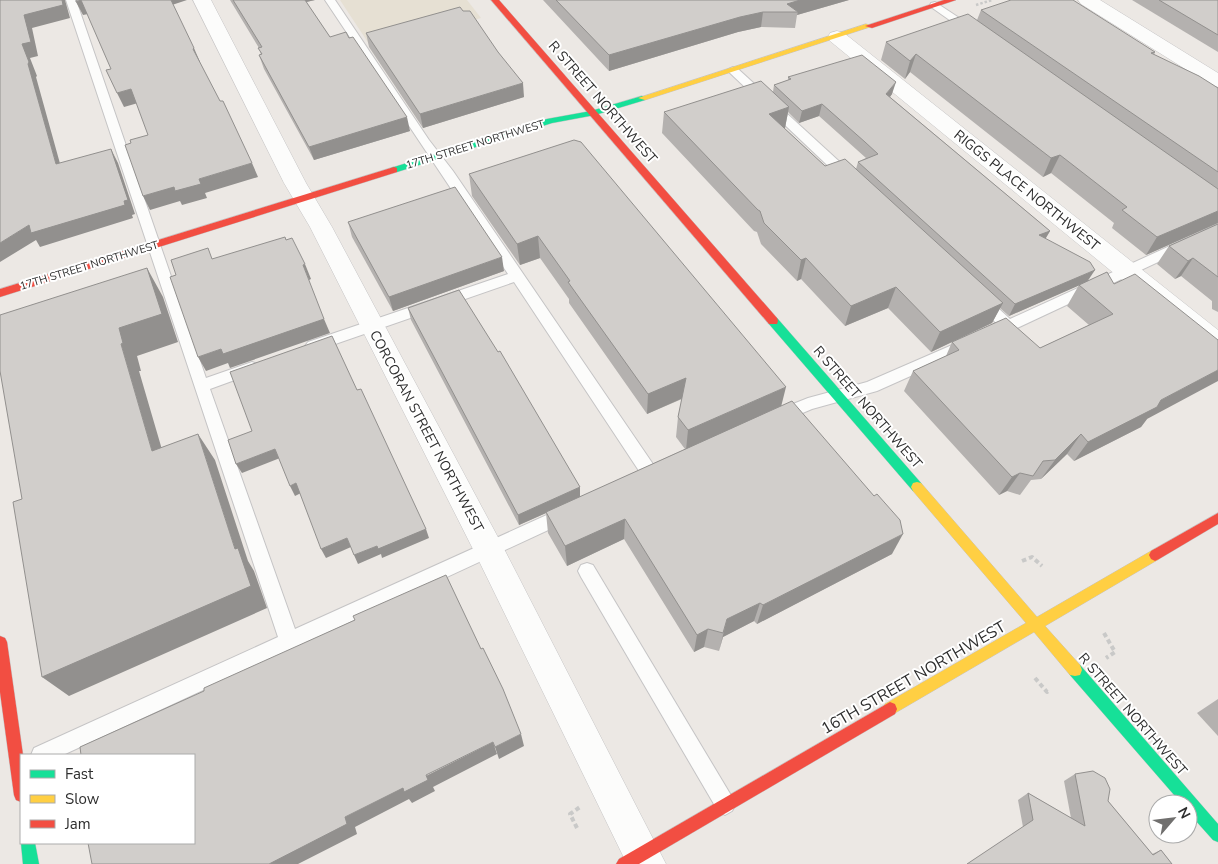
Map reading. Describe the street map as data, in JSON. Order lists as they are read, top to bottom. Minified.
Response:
{"streets":{"main road":["R STREET NORTHWEST","17TH STREET NORTHWEST","16TH STREET NORTHWEST"],"street":["RIGGS PLACE NORTHWEST","CORCORAN STREET NORTHWEST"]},"crossings":[["R STREET NORTHWEST","17TH STREET NORTHWEST"],["R STREET NORTHWEST","16TH STREET NORTHWEST"],["17TH STREET NORTHWEST","RIGGS PLACE NORTHWEST"],["17TH STREET NORTHWEST","CORCORAN STREET NORTHWEST"],["CORCORAN STREET NORTHWEST","16TH STREET NORTHWEST"]],"legend":["Fast","Slow","Jam"],"north":"top right"}
